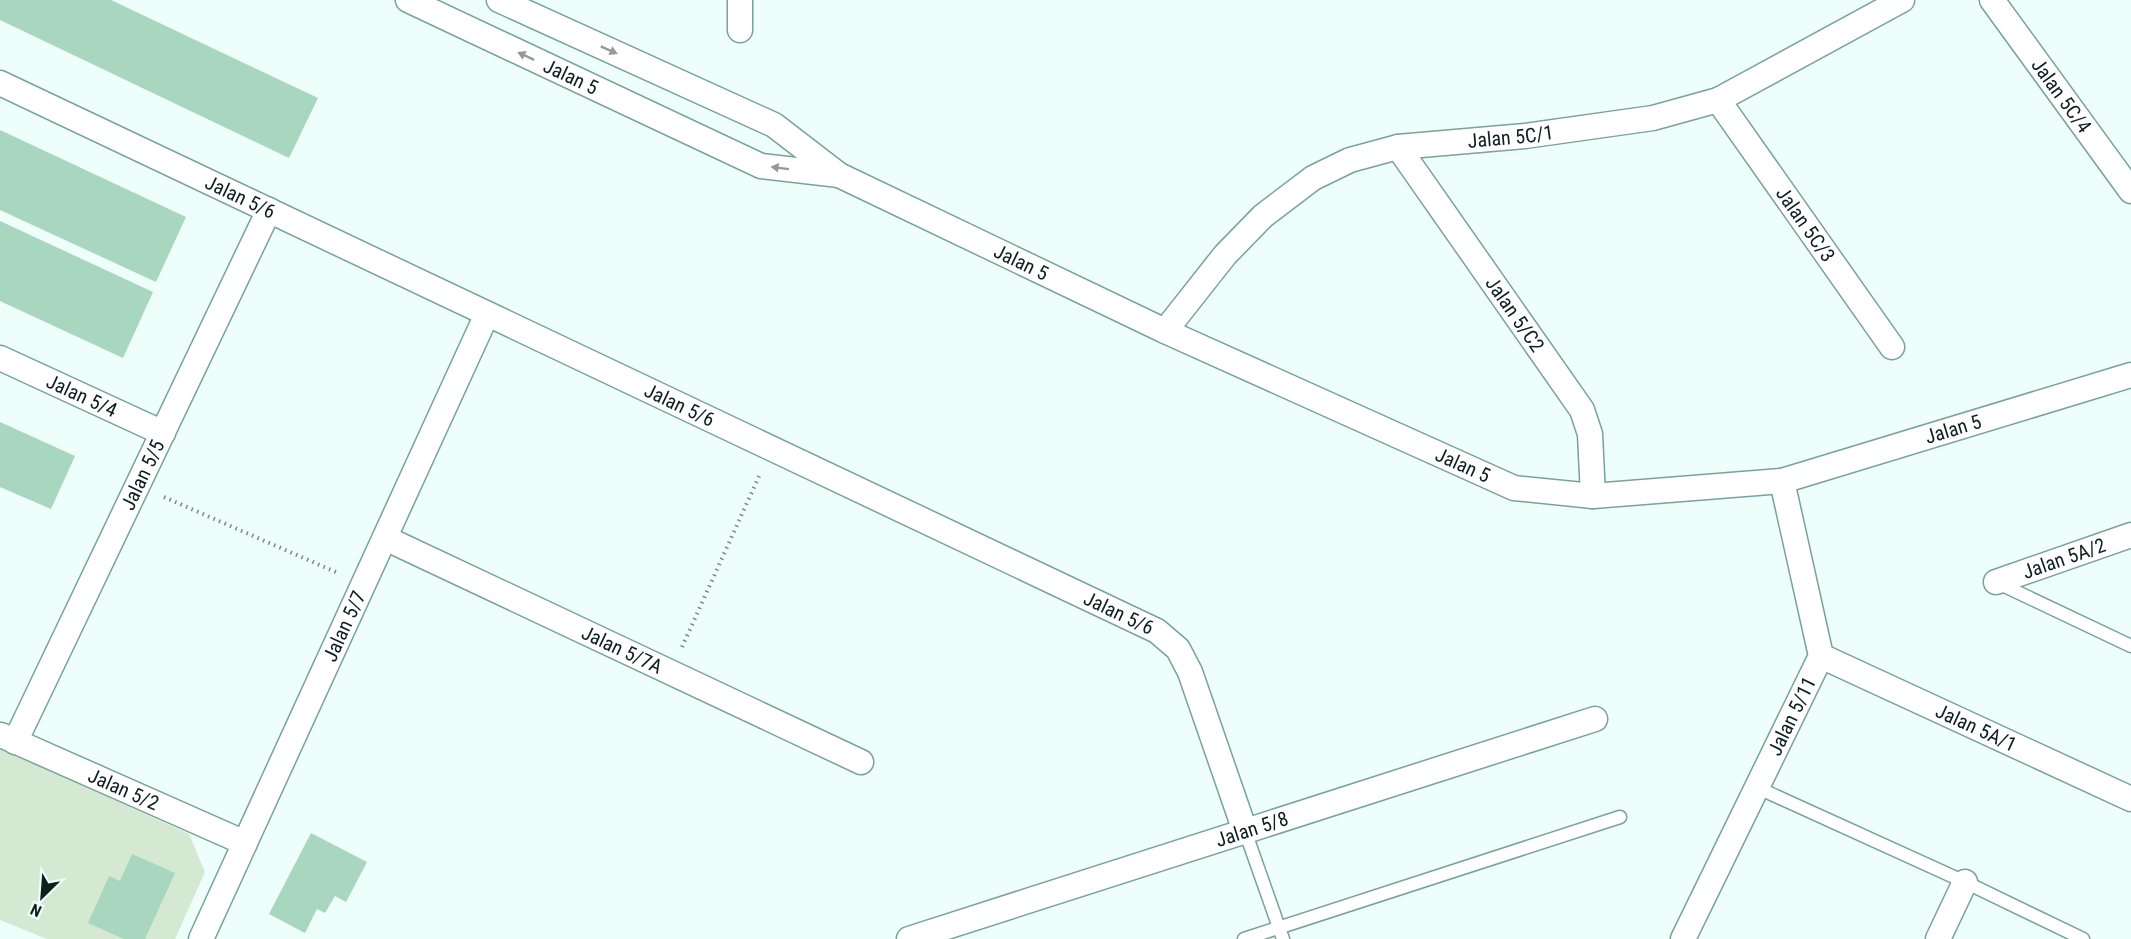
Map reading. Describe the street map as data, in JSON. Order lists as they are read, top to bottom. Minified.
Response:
{"streets":{"street":["Jalan 5","Jalan 5C/4","Jalan 5C/1","Jalan 5/6","Jalan 5C/3","Jalan 5/C2","Jalan 5/4","Jalan 5/5","Jalan 5A/2","Jalan 5/7","Jalan 5/7A","Jalan 5/11","Jalan 5A/1","Jalan 5/2","Jalan 5/8"]},"crossings":[["Jalan 5","Jalan 5C/1"],["Jalan 5","Jalan 5/C2"],["Jalan 5","Jalan 5/11"],["Jalan 5C/1","Jalan 5C/3"],["Jalan 5C/1","Jalan 5/C2"],["Jalan 5/6","Jalan 5/5"],["Jalan 5/6","Jalan 5/7"],["Jalan 5/6","Jalan 5/8"],["Jalan 5/4","Jalan 5/5"],["Jalan 5/5","Jalan 5/2"],["Jalan 5/7","Jalan 5/7A"],["Jalan 5/7","Jalan 5/2"],["Jalan 5/11","Jalan 5A/1"]],"north":"bottom left"}
